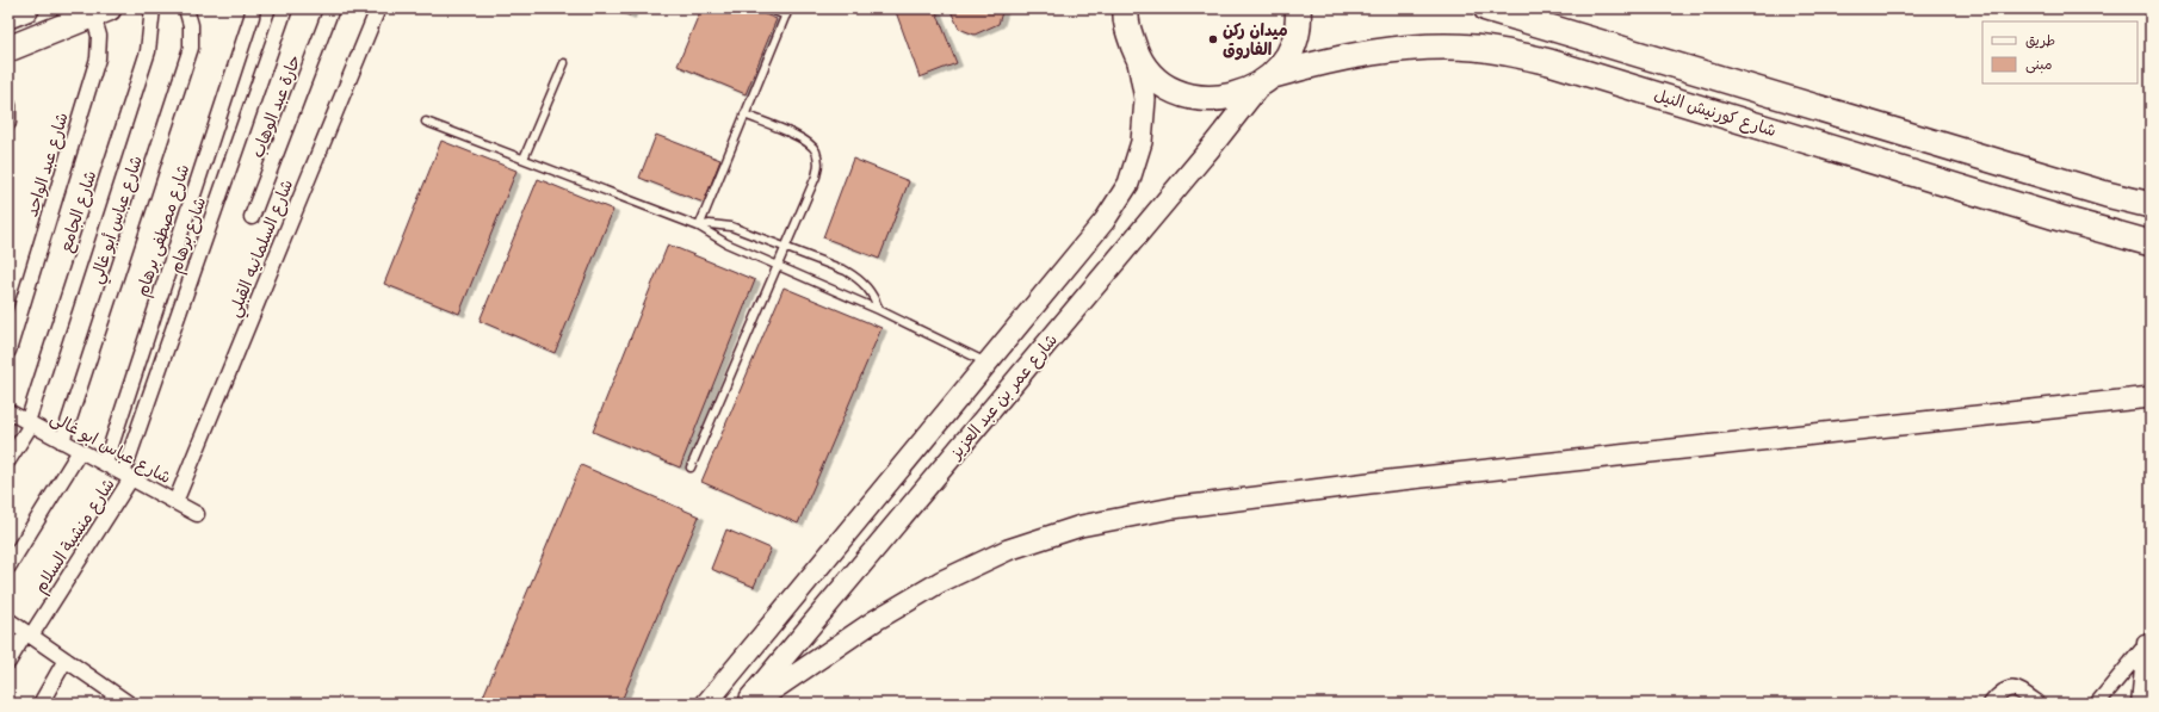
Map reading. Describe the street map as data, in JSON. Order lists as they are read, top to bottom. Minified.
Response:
{"streets":{"highway":["شارع كورنيش النيل"],"main road":["شارع عمر بن عبد العزيز"],"street":["حارة عبد الوهاب","شارع عبد الواحد","شارع الجامع","شارع عباس أبو غالي","شارع مصطفى برهام","شارع برهام","شارع السلمانيه القبلي","شارع عباس ابو غالى","شارع منشية السلام"]},"crossings":[["شارع كورنيش النيل","شارع عمر بن عبد العزيز"],["شارع الجامع","شارع عباس ابو غالى"],["شارع عباس أبو غالي","شارع عباس ابو غالى"],["شارع مصطفى برهام","شارع عباس ابو غالى"],["شارع برهام","شارع عباس ابو غالى"],["شارع برهام","شارع منشية السلام"],["شارع السلمانيه القبلي","شارع عباس ابو غالى"],["شارع عباس ابو غالى","شارع منشية السلام"]],"places":["ميدان ركن الفاروق"],"legend":["طريق","مبنى"]}
